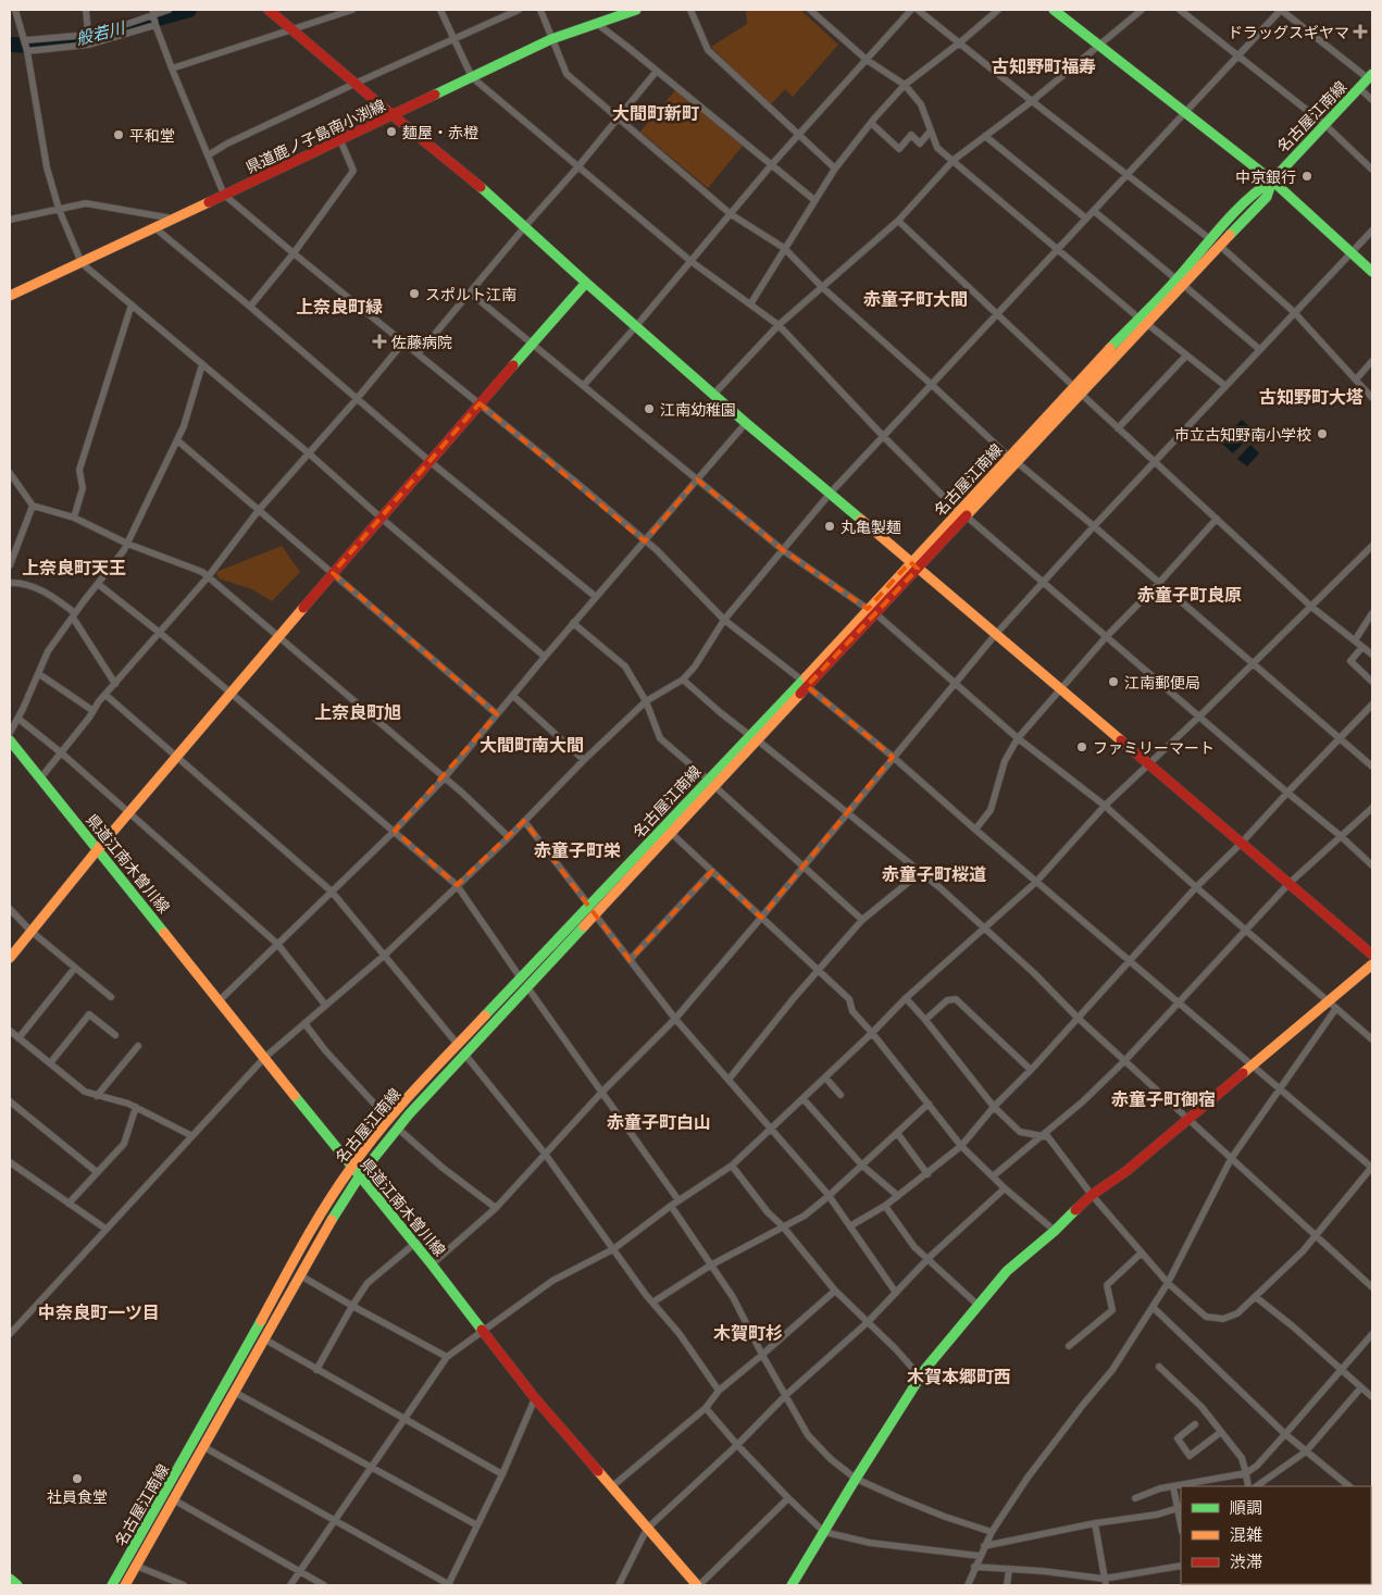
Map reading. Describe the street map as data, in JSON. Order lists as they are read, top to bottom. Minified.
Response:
{"streets":{"main road":["名古屋江南線","県道鹿ノ子島南小渕線","県道江南木曽川線"]},"crossings":[["名古屋江南線","県道江南木曽川線"]],"districts":["古知野町福寿","大間町新町","赤童子町大間","上奈良町緑","古知野町大塔","上奈良町天王","赤童子町良原","上奈良町旭","大間町南大間","赤童子町栄","赤童子町桜道","赤童子町御宿","赤童子町白山","中奈良町一ツ目","木賀町杉","木賀本郷町西"],"water":["般若川"],"places":{"health":["ドラッグスギヤマ","佐藤病院"],"other":["麺屋・赤橙","平和堂","中京銀行","スポルト江南","江南幼稚園","市立古知野南小学校","丸亀製麺","江南郵便局","ファミリーマート","社員食堂"]},"legend":["順調","混雑","渋滞"]}
